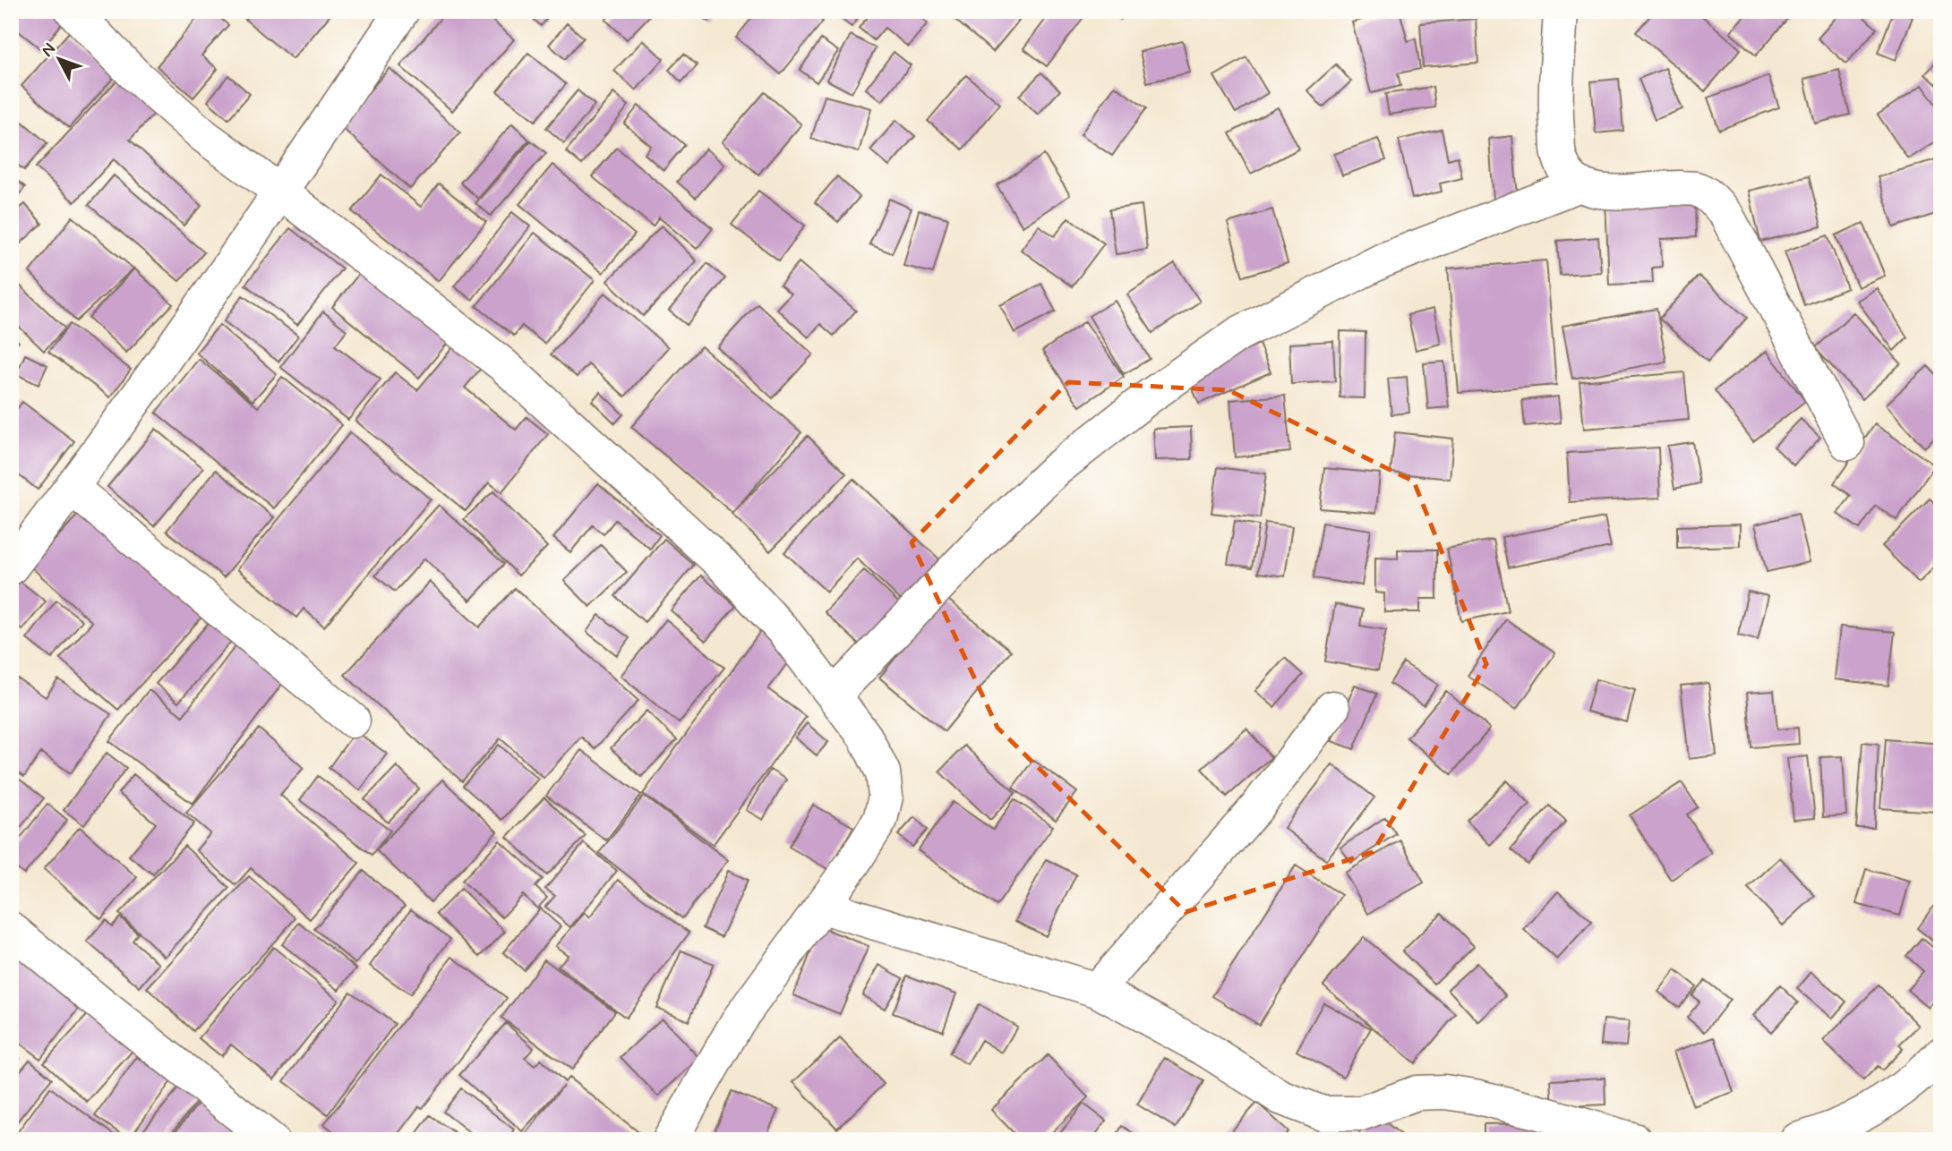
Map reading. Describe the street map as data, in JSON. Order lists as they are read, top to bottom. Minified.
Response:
{"north":"top left"}
